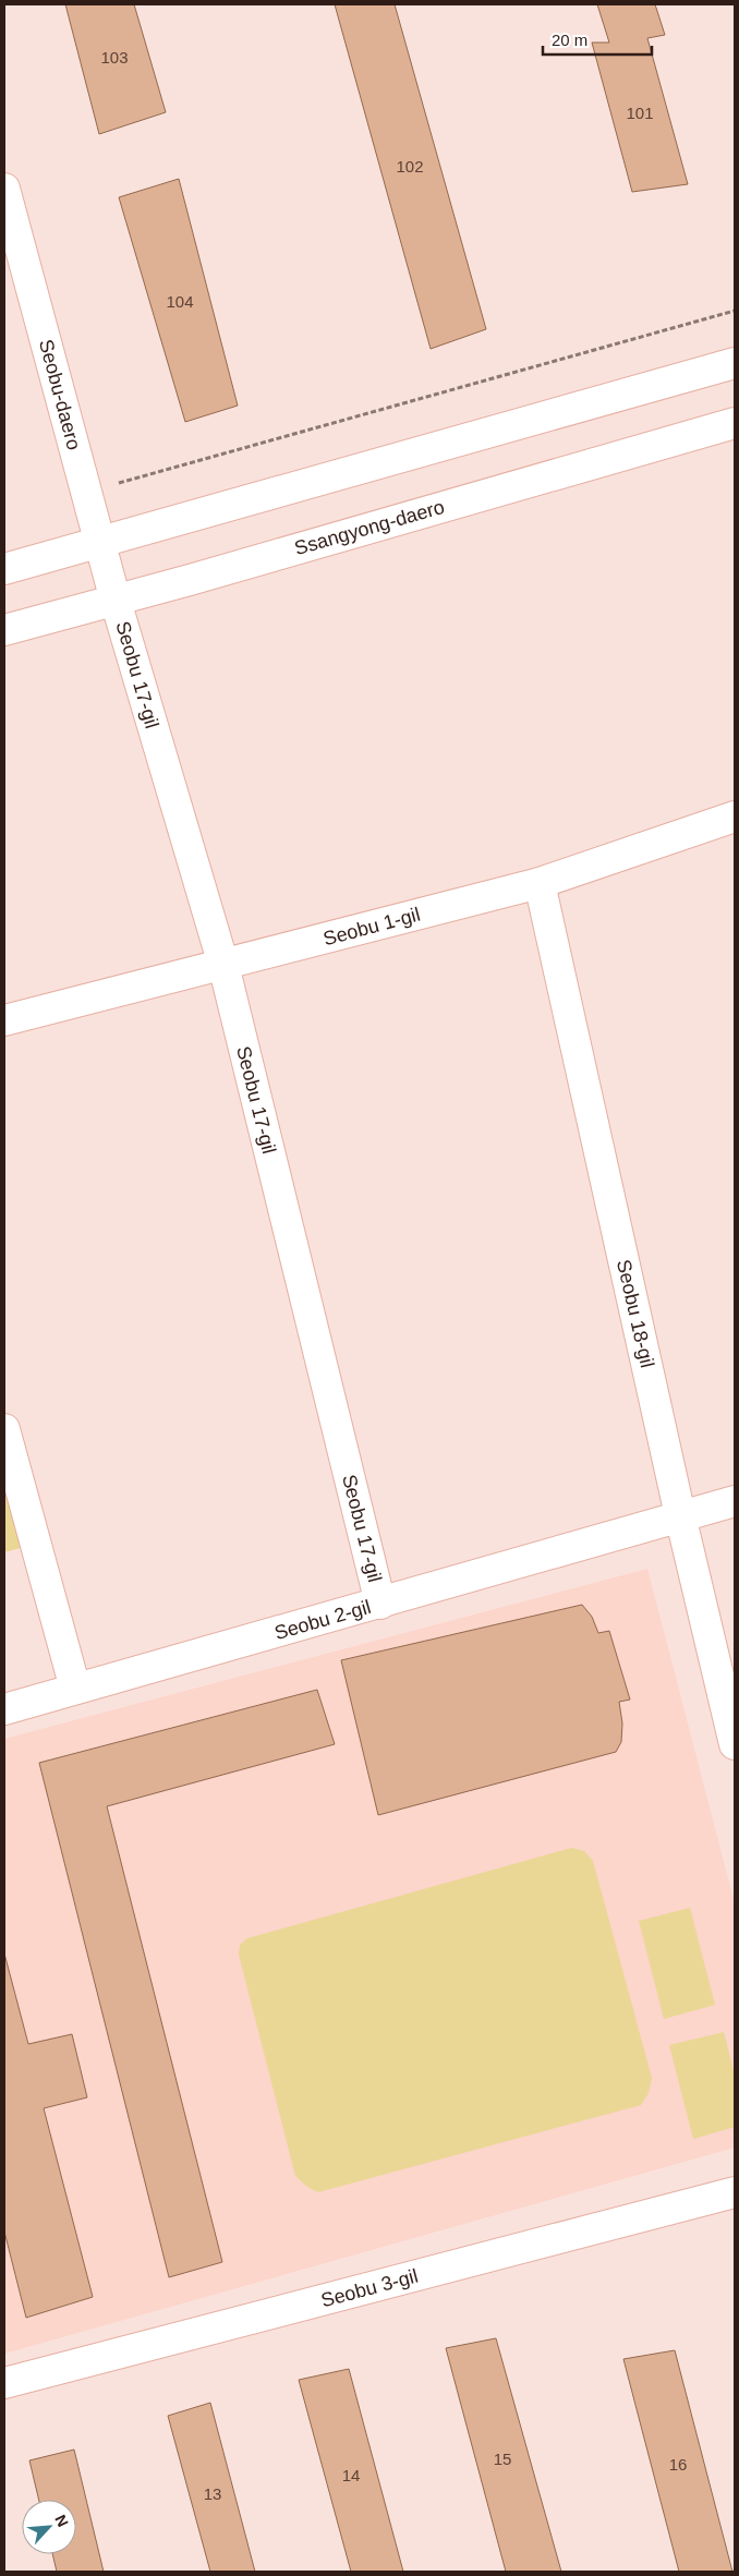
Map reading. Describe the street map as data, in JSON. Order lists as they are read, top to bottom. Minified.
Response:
{"streets":{"street":["Seobu-daero","Ssangyong-daero","Seobu 17-gil","Seobu 1-gil","Seobu 18-gil","Seobu 2-gil","Seobu 3-gil"]},"crossings":[["Seobu-daero","Ssangyong-daero"],["Seobu-daero","Seobu 17-gil"],["Ssangyong-daero","Seobu 17-gil"],["Seobu 17-gil","Seobu 1-gil"],["Seobu 17-gil","Seobu 2-gil"],["Seobu 1-gil","Seobu 18-gil"],["Seobu 18-gil","Seobu 2-gil"]],"house_numbers":["103","101","102","104","15","16","14","13"],"scale_bar":"20 m","north":"top right"}
